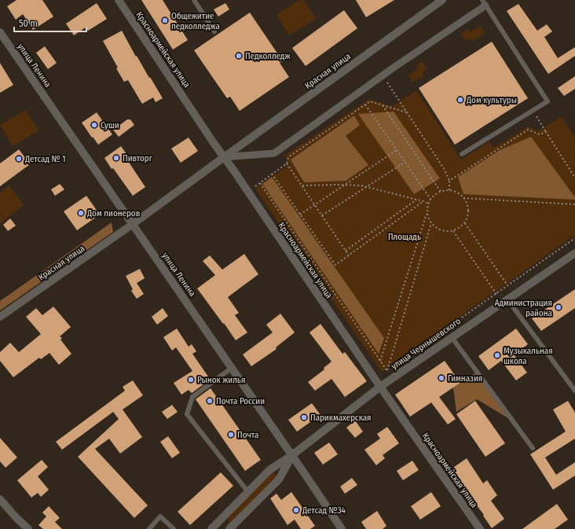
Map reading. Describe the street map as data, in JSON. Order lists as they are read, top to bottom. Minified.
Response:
{"streets":{"street":["Красноармейская улица","улица Ленина","Красная улица","улица Чернышевского"]},"crossings":[["Красноармейская улица","Красная улица"],["Красноармейская улица","улица Чернышевского"],["улица Ленина","Красная улица"],["улица Ленина","улица Чернышевского"]],"parks":["Площадь"],"places":["Общежитие педколледжа","Педколледж","Дом культуры","Суши","Пивторг","Детсад № 1","Дом пионеров","Администрация района","Музыкальная школа","Гимназия","Рынок жилья","Почта России","Парикмахерская","Почта","Детсад №34"],"scale_bar":"50 m"}
